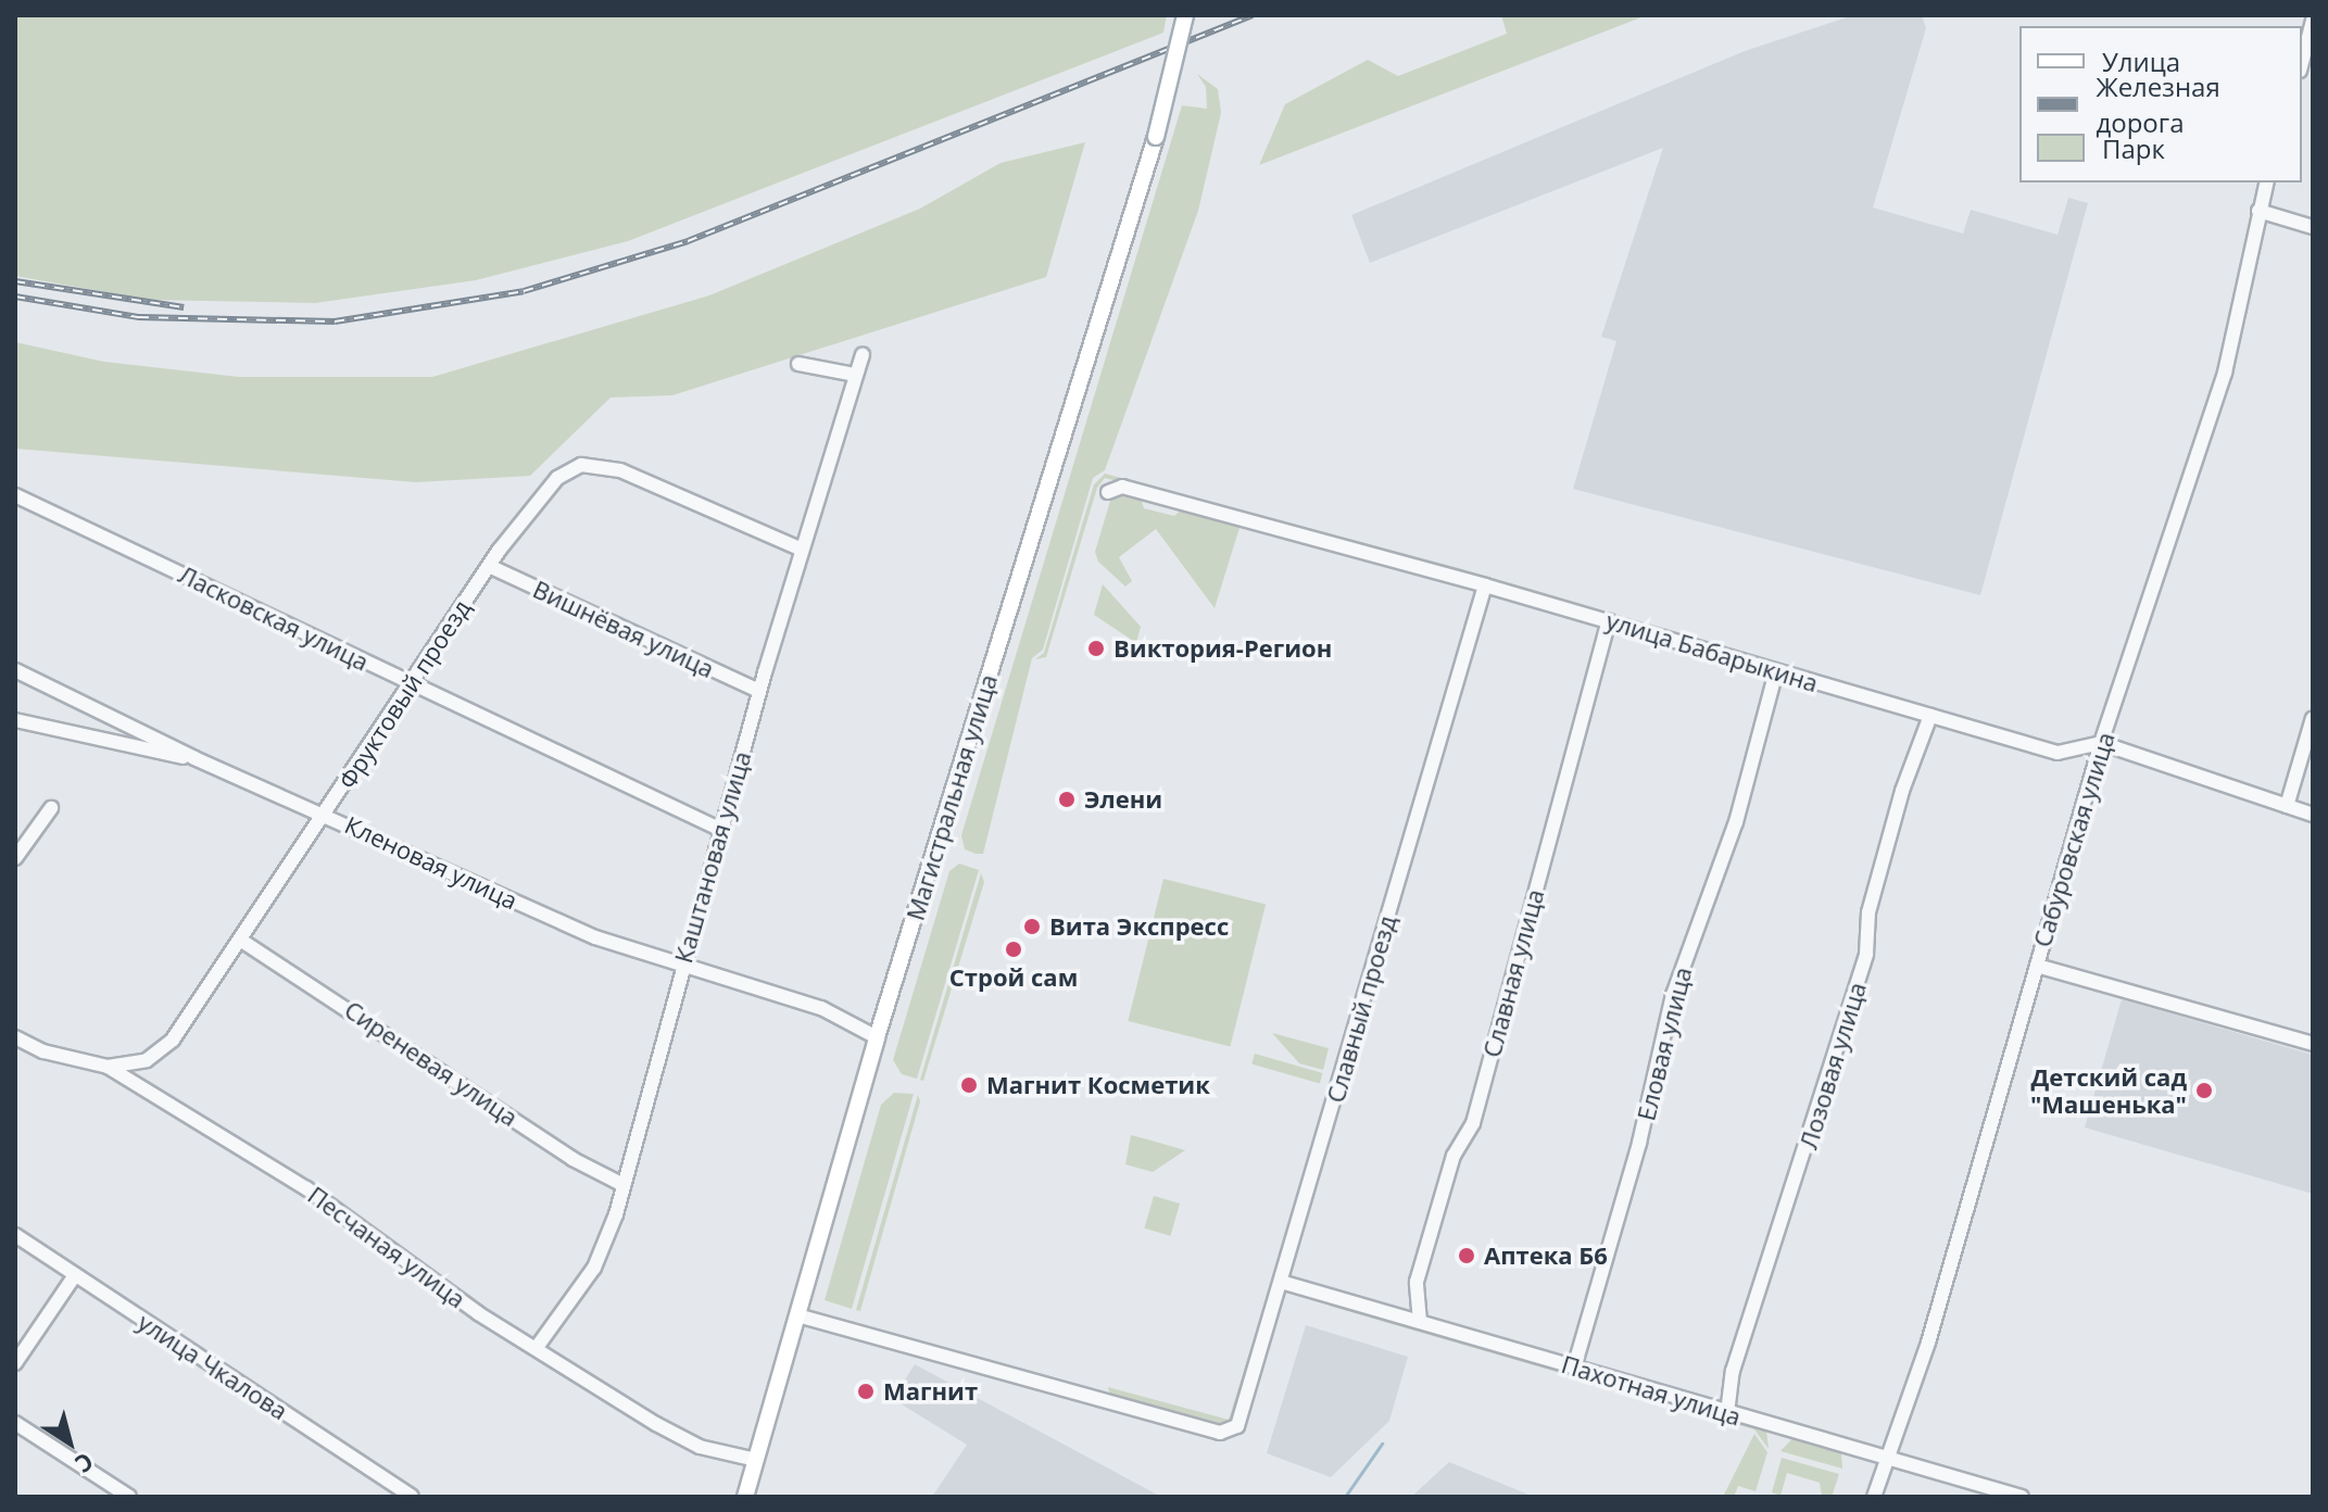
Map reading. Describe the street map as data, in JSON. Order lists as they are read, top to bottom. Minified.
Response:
{"streets":{"main road":["Магистральная улица"],"street":["Ласковская улица","Вишнёвая улица","улица Бабарыкина","Фруктовый проезд","Сабуровская улица","Каштановая улица","Кленовая улица","Славная улица","Славный проезд","Еловая улица","Сиреневая улица","Лозовая улица","Песчаная улица","улица Чкалова","Пахотная улица"]},"crossings":[["Ласковская улица","Фруктовый проезд"],["Ласковская улица","Каштановая улица"],["Вишнёвая улица","Фруктовый проезд"],["Вишнёвая улица","Каштановая улица"],["улица Бабарыкина","Сабуровская улица"],["улица Бабарыкина","Славная улица"],["улица Бабарыкина","Славный проезд"],["улица Бабарыкина","Еловая улица"],["улица Бабарыкина","Лозовая улица"],["Фруктовый проезд","Каштановая улица"],["Фруктовый проезд","Кленовая улица"],["Фруктовый проезд","Сиреневая улица"],["Фруктовый проезд","Песчаная улица"],["Магистральная улица","Кленовая улица"],["Магистральная улица","Славный проезд"],["Магистральная улица","Песчаная улица"],["Сабуровская улица","Пахотная улица"],["Каштановая улица","Кленовая улица"],["Каштановая улица","Сиреневая улица"],["Каштановая улица","Песчаная улица"],["Славная улица","Пахотная улица"],["Славный проезд","Пахотная улица"],["Еловая улица","Пахотная улица"],["Лозовая улица","Пахотная улица"]],"places":["Виктория-Регион","Элени","Вита Экспресс","Строй сам","Магнит Косметик","Детский сад \"Машенька\"","Аптека Б6","Магнит"],"legend":["Улица","Железная дорога","Парк"],"north":"bottom right"}
